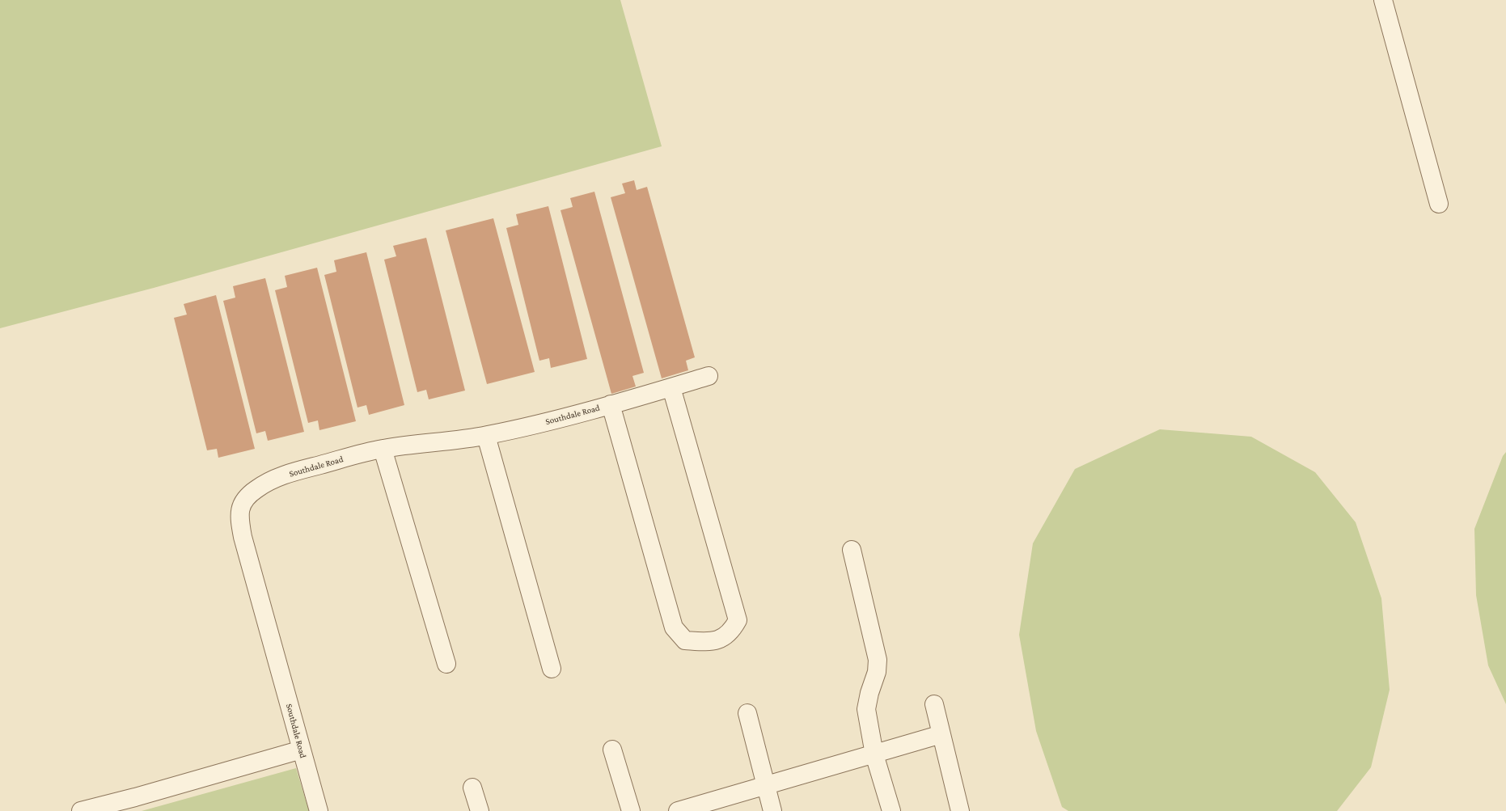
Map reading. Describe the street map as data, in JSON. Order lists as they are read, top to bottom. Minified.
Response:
{"streets":{"street":["Southdale Road"]}}
